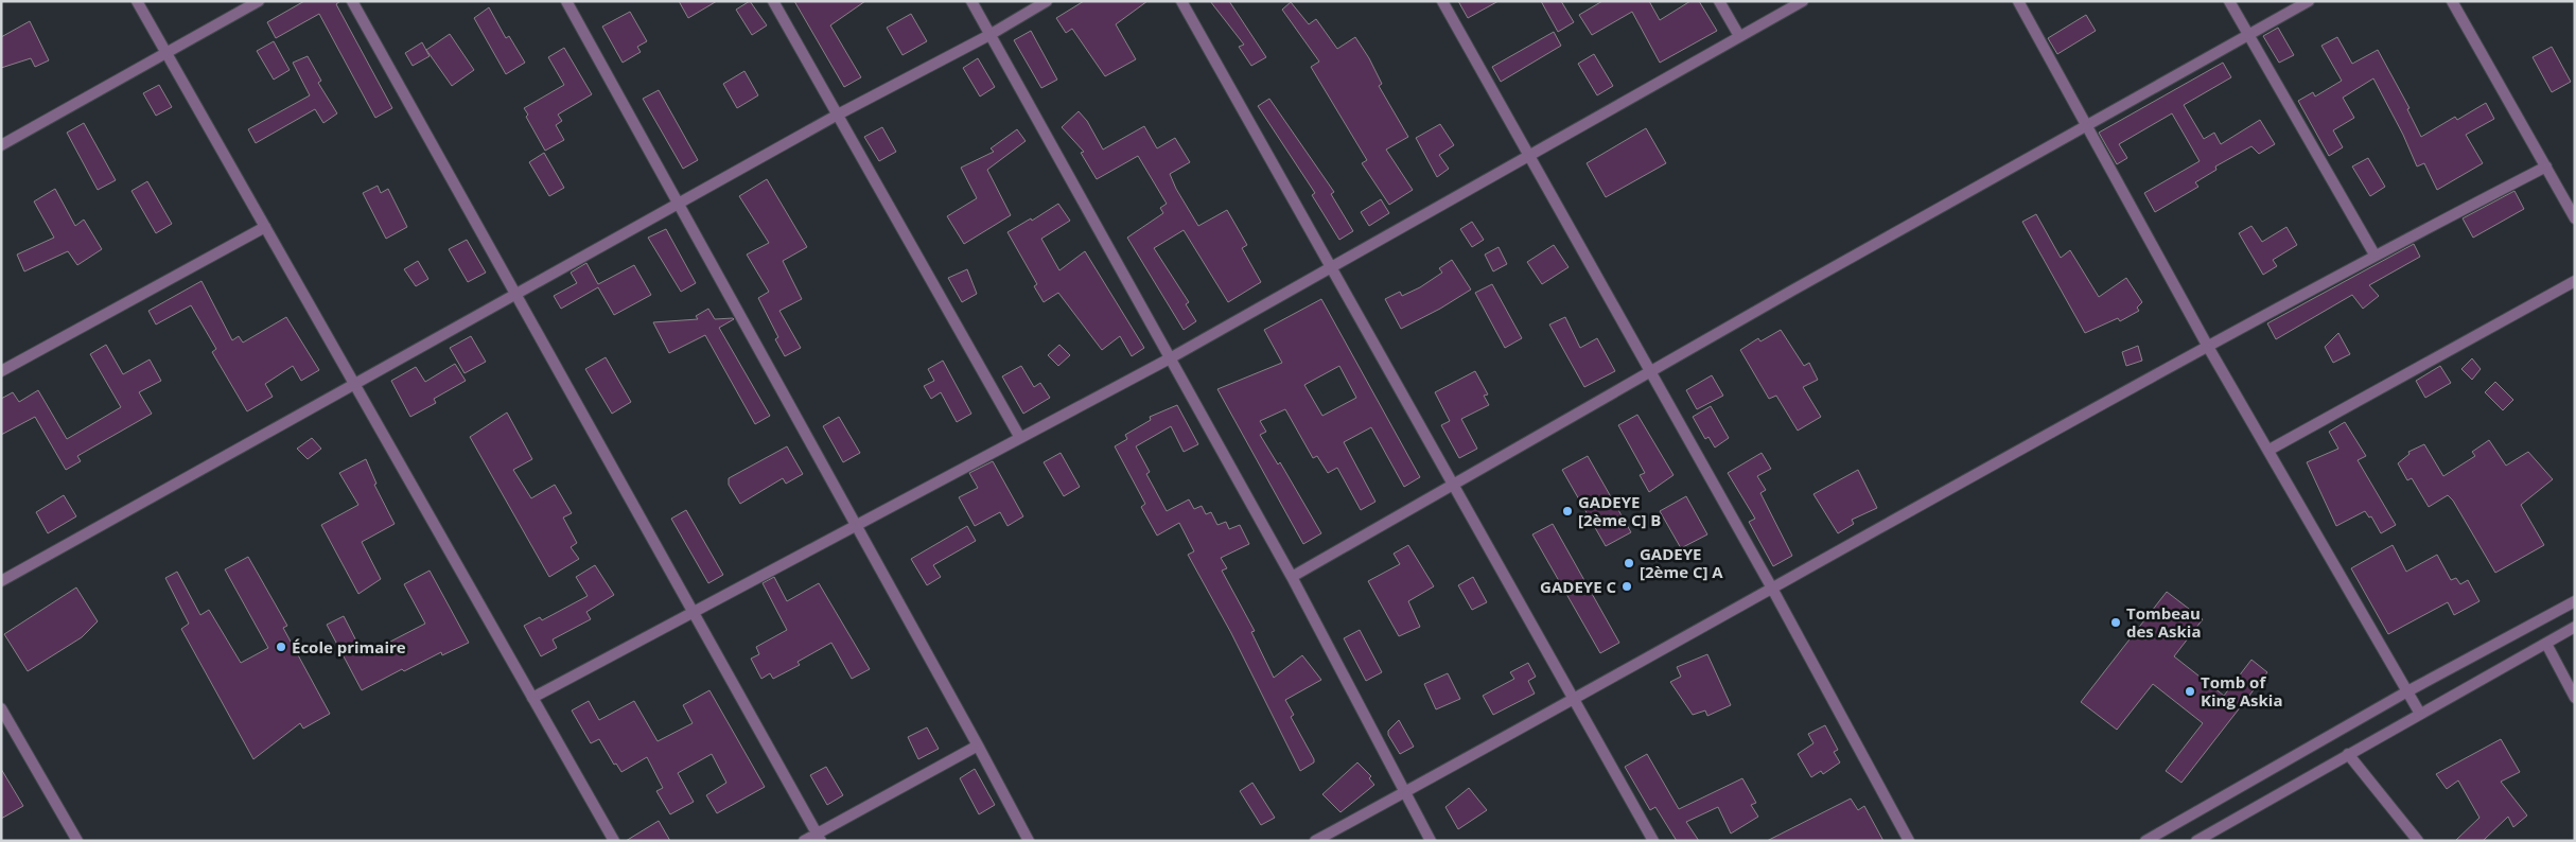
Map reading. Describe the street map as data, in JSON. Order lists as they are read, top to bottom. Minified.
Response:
{"places":["GADEYE [2ème C] B","GADEYE [2ème C] A","GADEYE C","Tombeau des Askia","École primaire","Tomb of King Askia"]}
